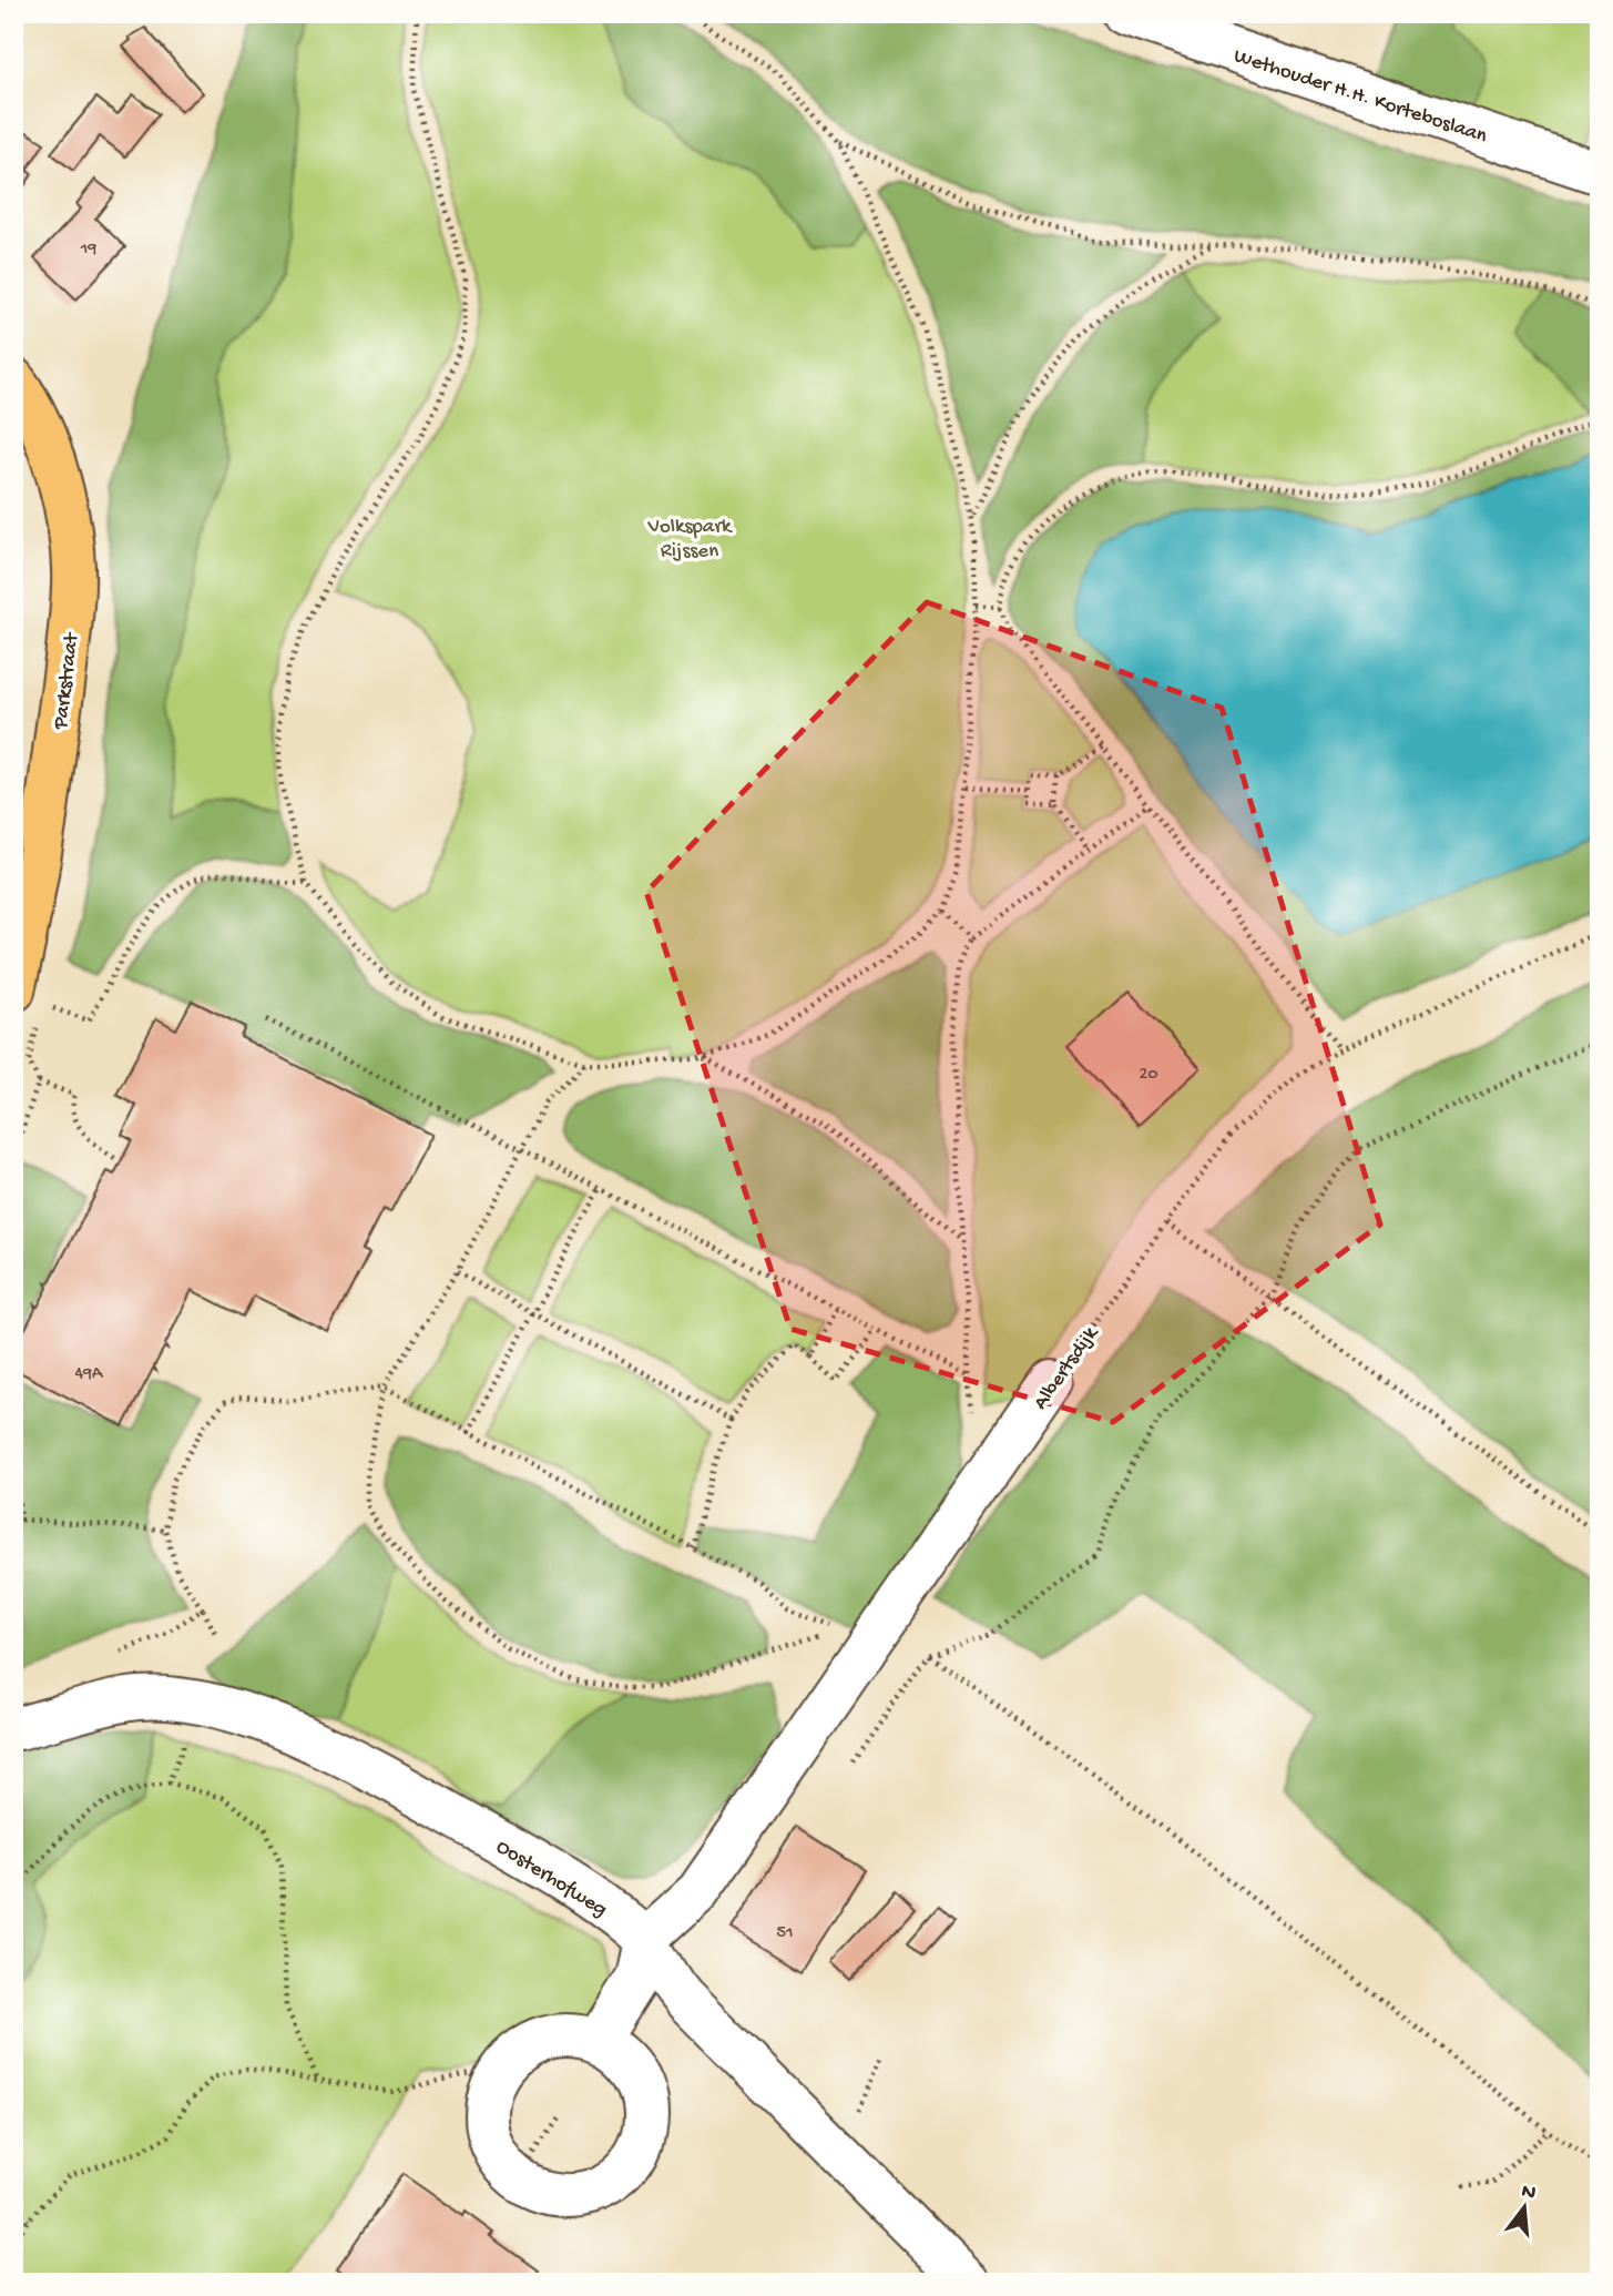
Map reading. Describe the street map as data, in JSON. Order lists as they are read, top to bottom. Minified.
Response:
{"streets":{"main road":["Parkstraat"],"street":["Wethouder H.H. Korteboslaan","Albertsdijk","Oosterhofweg"]},"crossings":[["Albertsdijk","Oosterhofweg"]],"parks":["Volkspark Rijssen"],"house_numbers":["19","20","49A","51"],"north":"top"}
